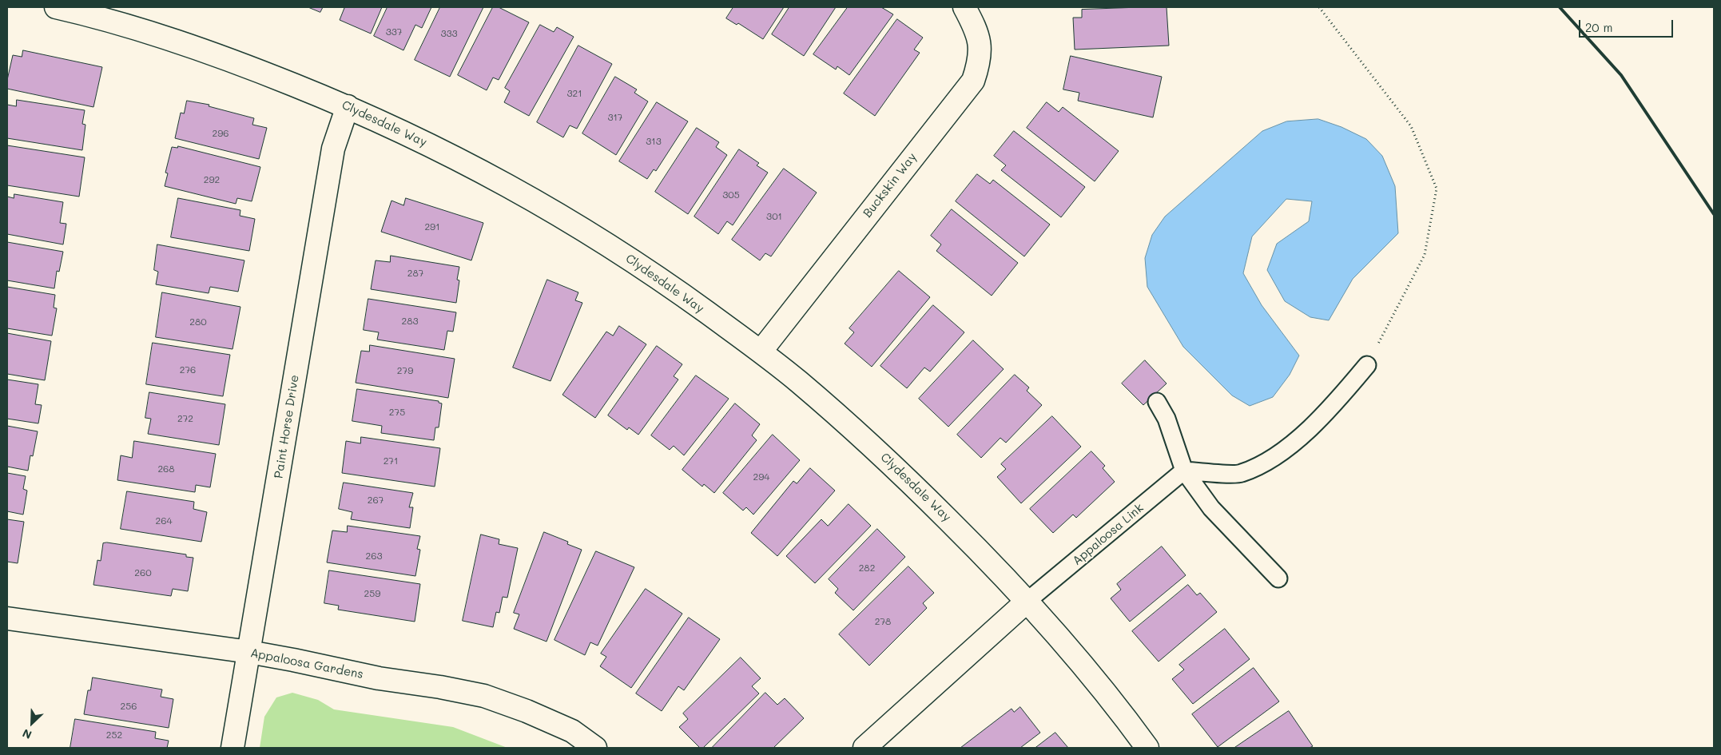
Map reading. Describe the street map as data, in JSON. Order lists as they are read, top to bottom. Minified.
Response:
{"streets":{"street":["Clydesdale Way","Buckskin Way","Paint Horse Drive","Appaloosa Link","Appaloosa Gardens"]},"crossings":[["Clydesdale Way","Buckskin Way"],["Clydesdale Way","Paint Horse Drive"],["Clydesdale Way","Appaloosa Link"],["Paint Horse Drive","Appaloosa Gardens"]],"house_numbers":["337","333","321","317","296","313","292","305","301","291","287","283","280","276","279","275","272","271","268","294","267","264","263","282","260","259","278","256","252"],"scale_bar":"20 m","north":"bottom left"}
